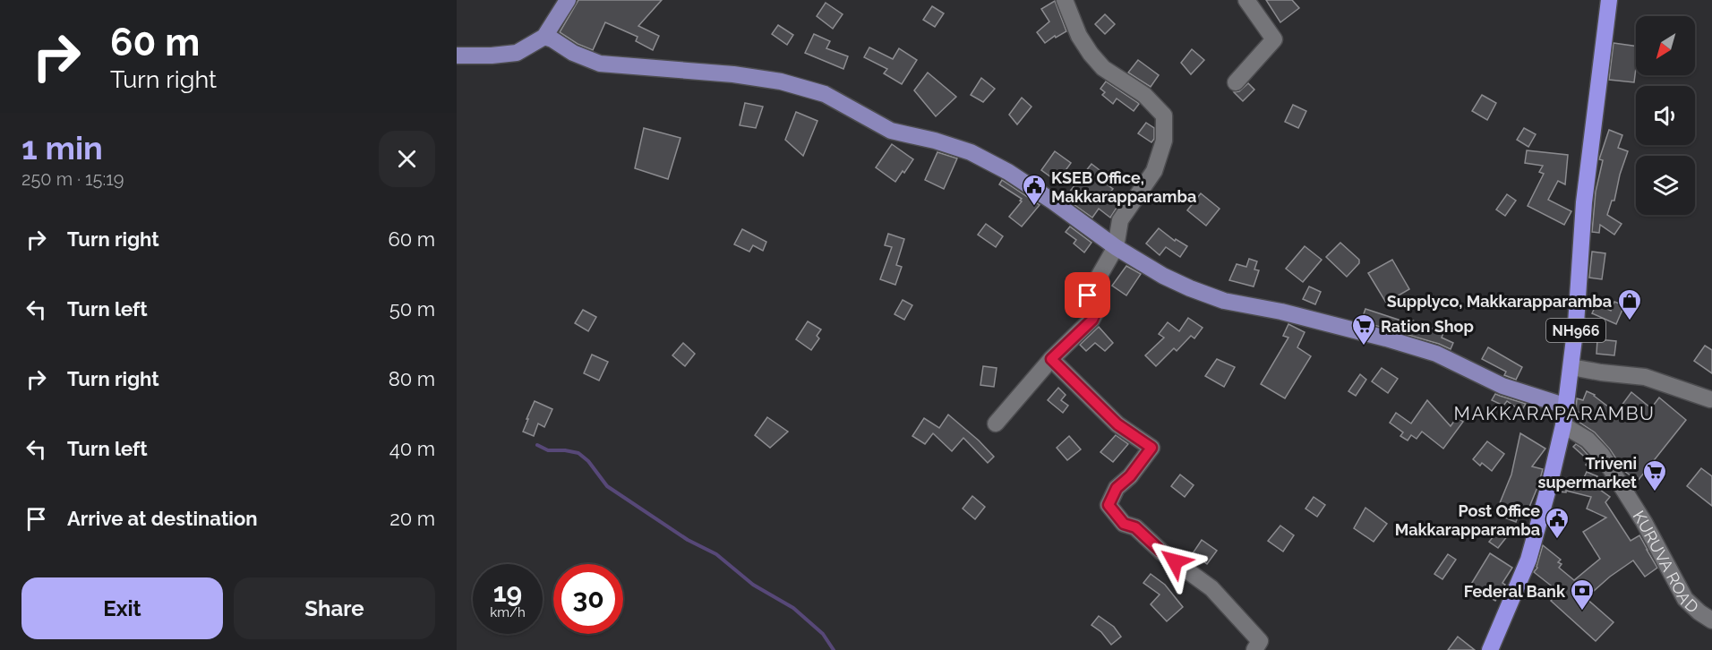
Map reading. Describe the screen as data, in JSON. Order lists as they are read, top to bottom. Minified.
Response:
{"streets":{"highway":["NH966"],"street":["KURUVA ROAD"]},"crossings":[["NH966","KURUVA ROAD"]],"districts":["MAKKARAPARAMBU"],"places":{"public building":["KSEB Office, Makkarapparamba","Post Office Makkarapparamba"],"shop":["Supplyco, Makkarapparamba"],"supermarket":["Ration Shop","Triveni supermarket"],"bank":["Federal Bank"]},"north":"bottom left","page":{"turn":["60 m","Turn right"],"heading":["1 min","250 m · 15:19"],"list":[{"name":"Turn right","value":"60 m"},{"name":"Turn left","value":"50 m"},{"name":"Turn right","value":"80 m"},{"name":"Turn left","value":"40 m"},{"name":"Arrive at destination","value":"20 m"}],"speed":"19 km/h","limit":"30","buttons":["Exit","Share"]}}
